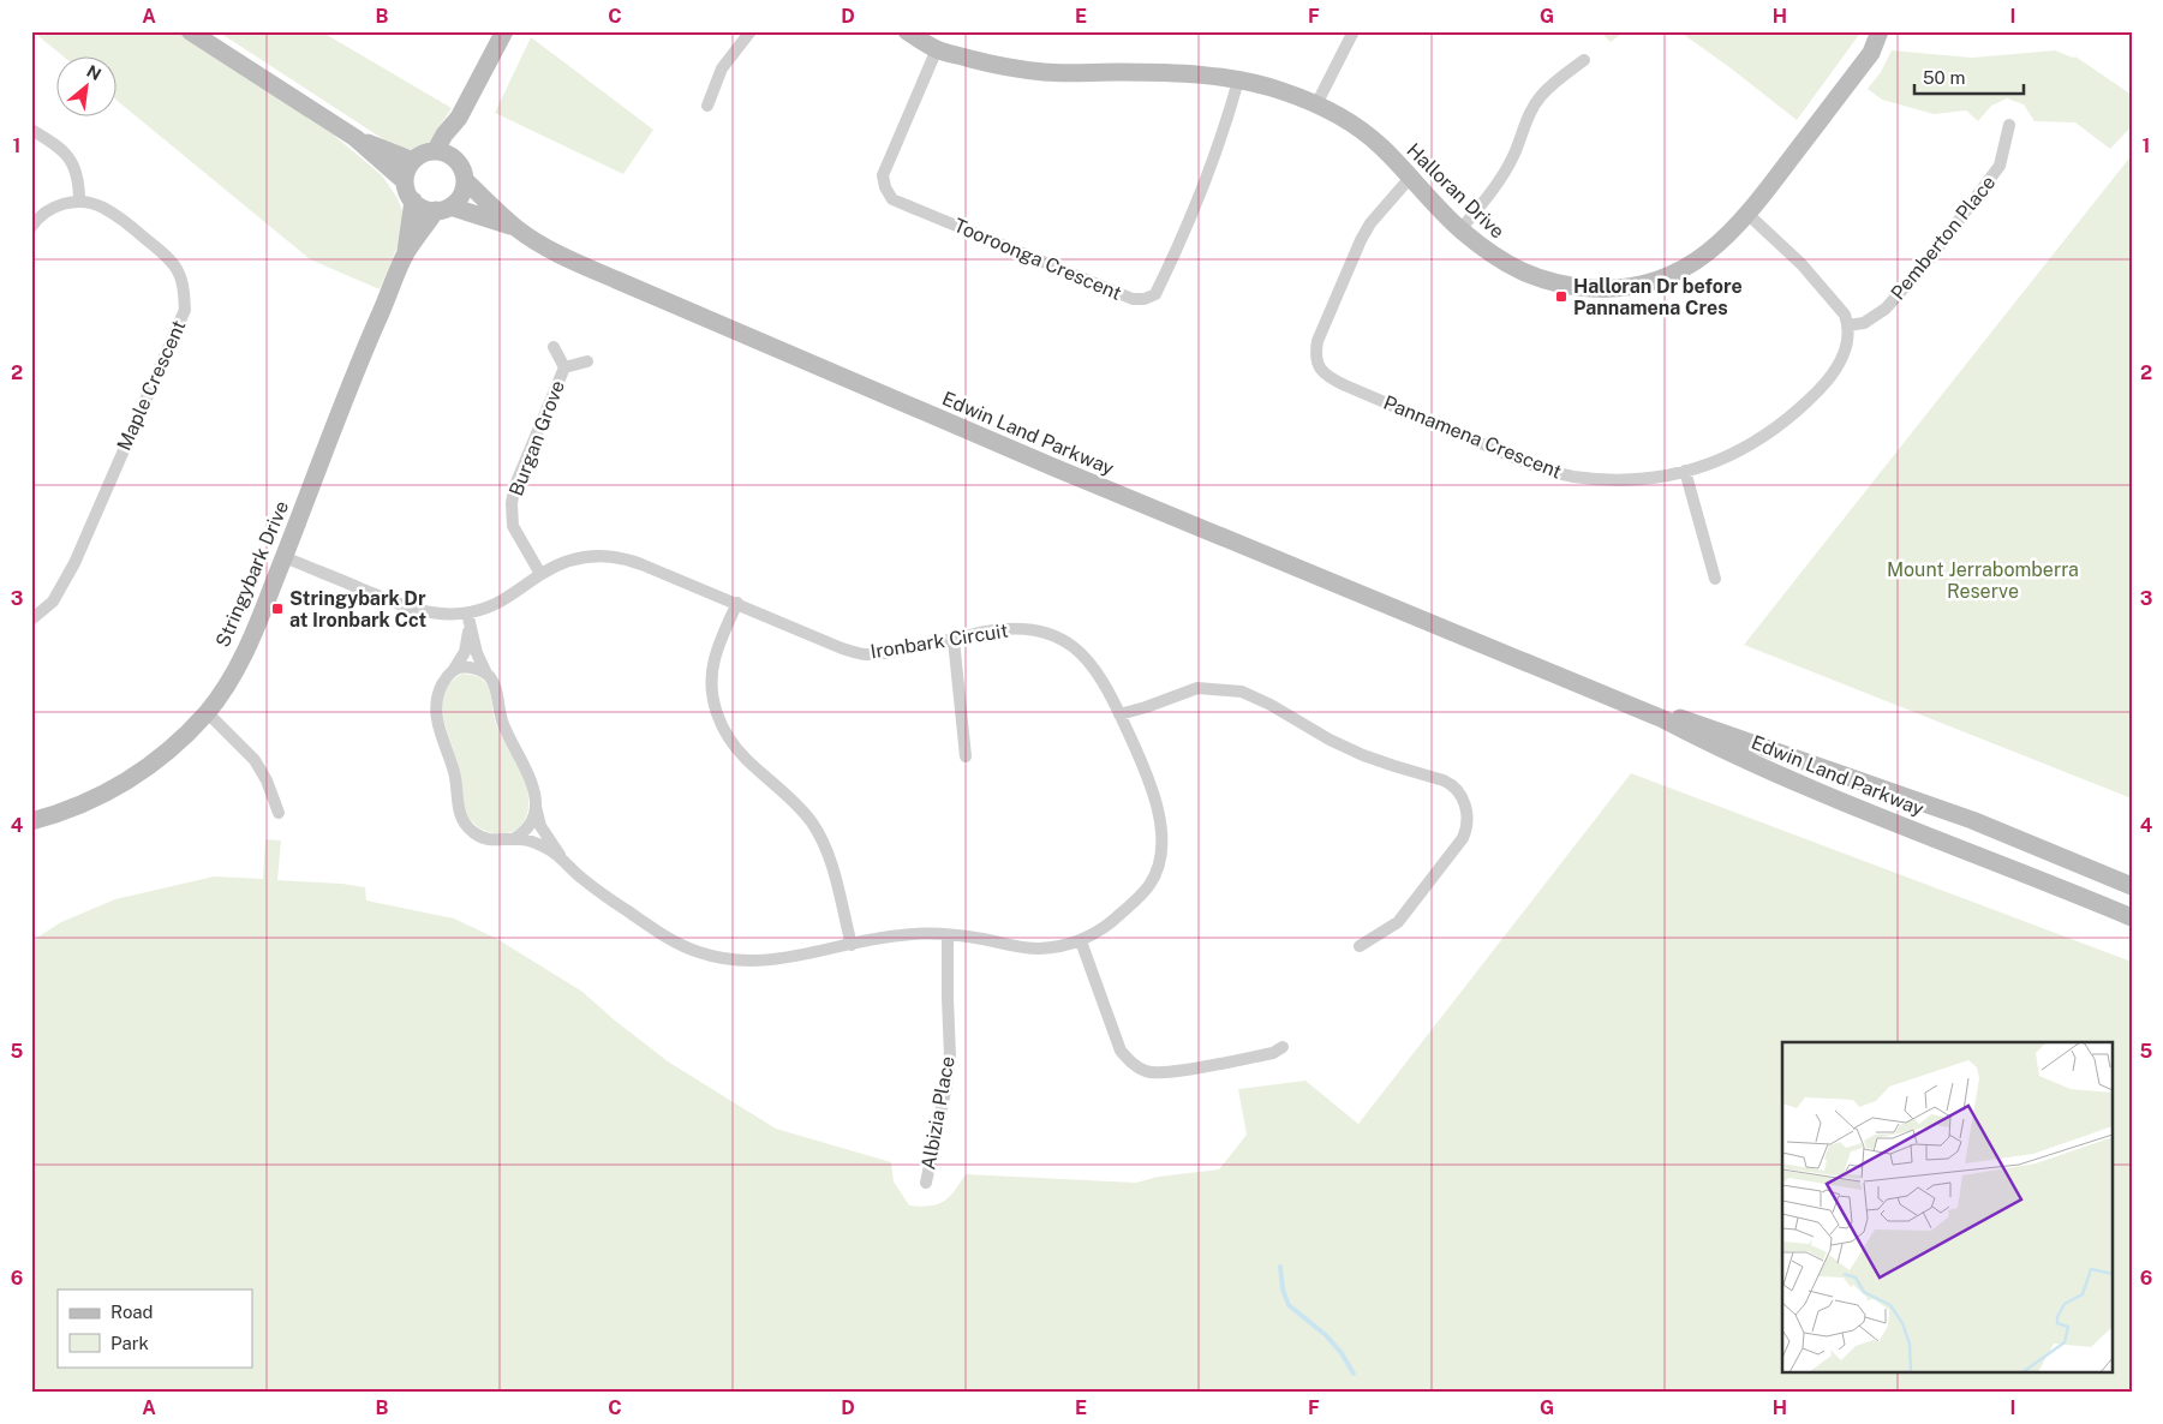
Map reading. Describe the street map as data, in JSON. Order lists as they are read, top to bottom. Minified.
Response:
{"streets":{"main road":["Halloran Drive","Edwin Land Parkway","Stringybark Drive"],"street":["Pemberton Place","Tooroonga Crescent","Maple Crescent","Pannamena Crescent","Burgan Grove","Ironbark Circuit","Albizia Place"]},"crossings":[["Halloran Drive","Tooroonga Crescent"],["Halloran Drive","Pannamena Crescent"],["Pemberton Place","Pannamena Crescent"],["Edwin Land Parkway","Stringybark Drive"],["Burgan Grove","Ironbark Circuit"],["Stringybark Drive","Ironbark Circuit"],["Ironbark Circuit","Albizia Place"]],"parks":["Mount Jerrabomberra Reserve"],"places":{"transit":["Halloran Dr before Pannamena Cres","Stringybark Dr at Ironbark Cct"]},"legend":["Road","Park"],"scale_bar":"50 m","north":"top right","grid":{"columns":["A","B","C","D","E","F","G","H","I"],"rows":["1","2","3","4","5","6"]}}
